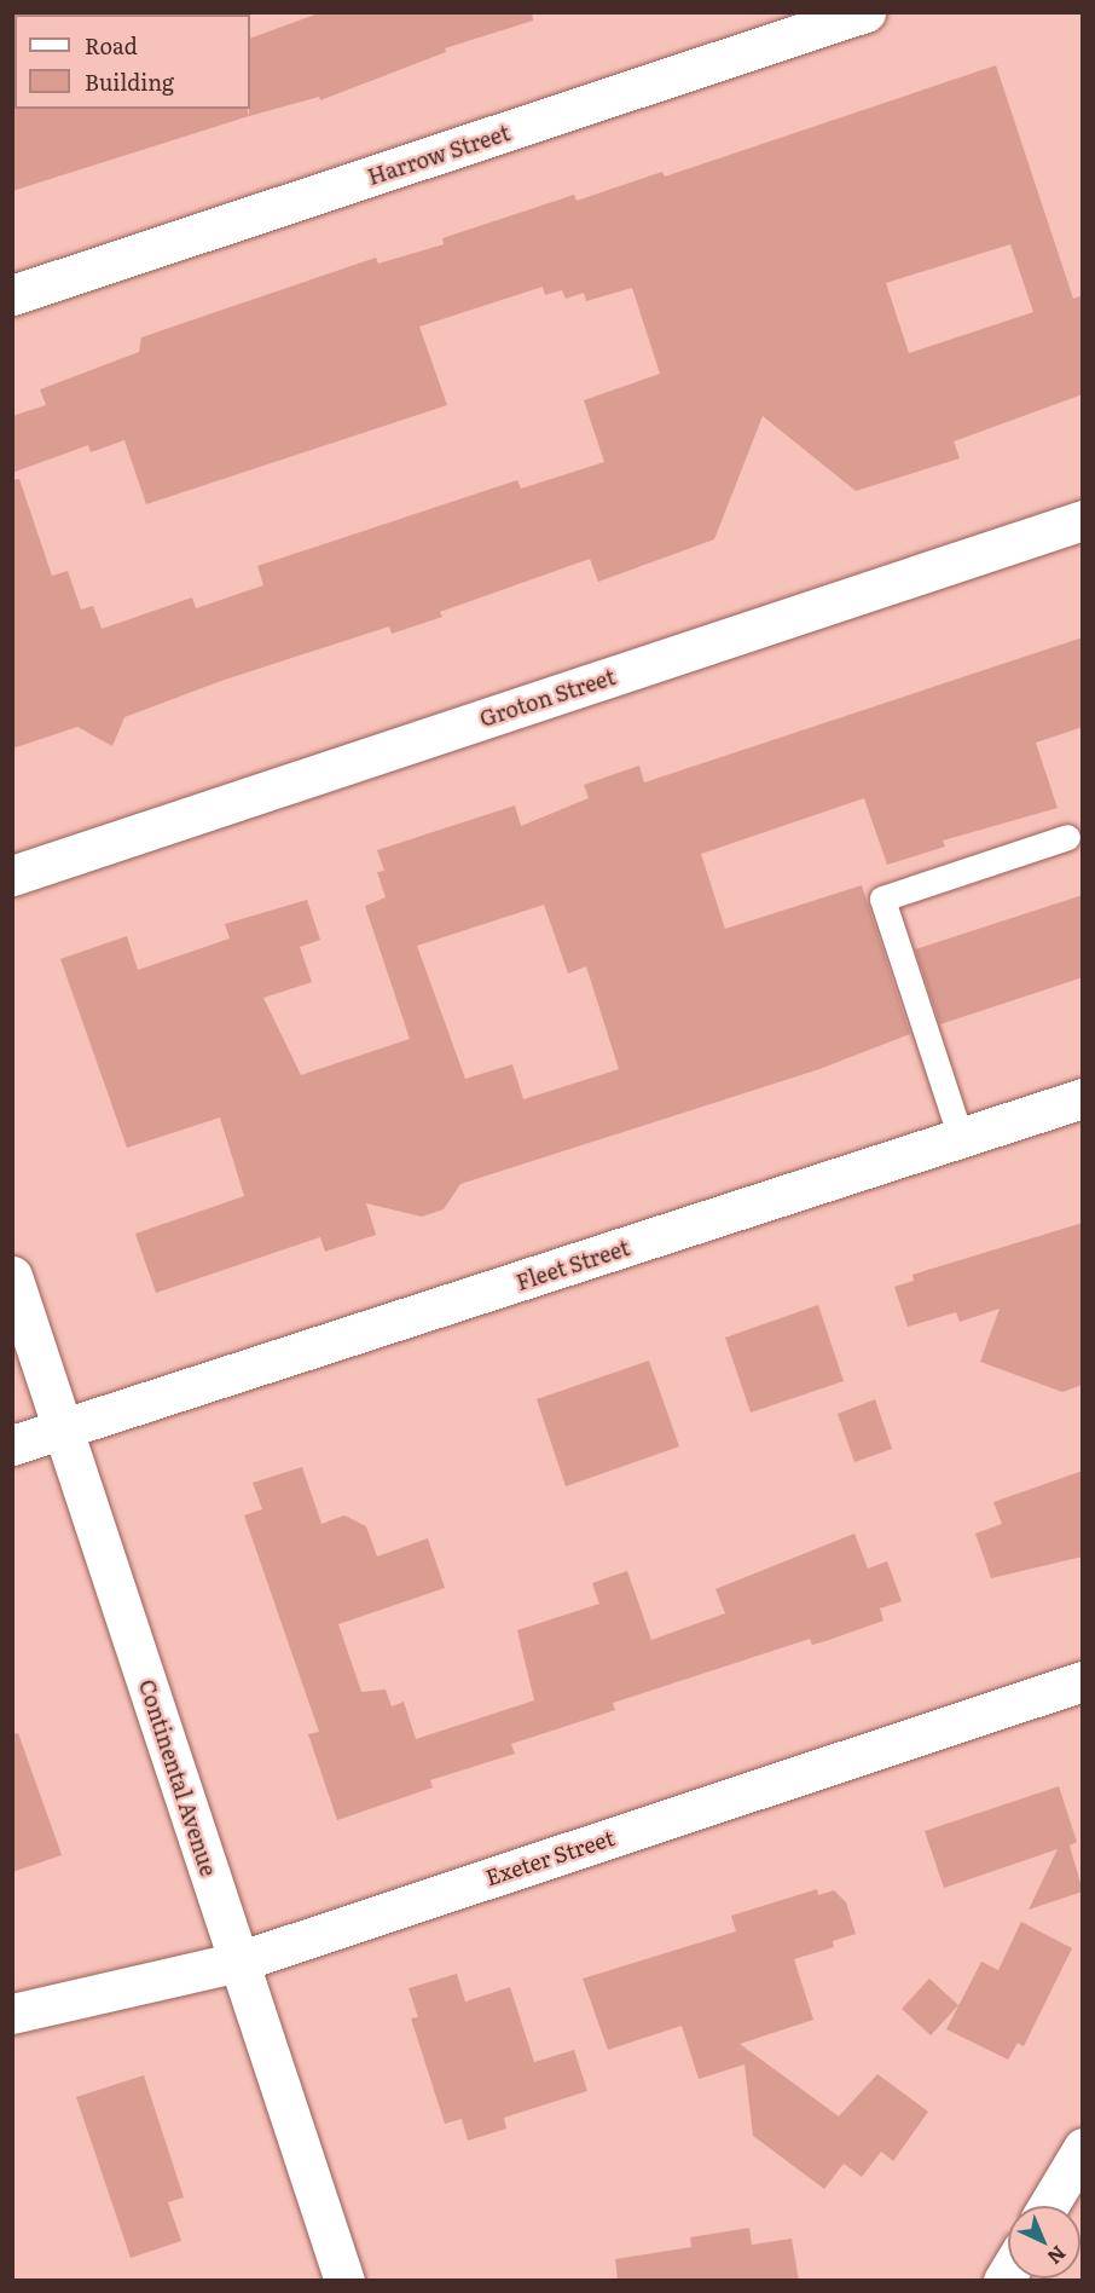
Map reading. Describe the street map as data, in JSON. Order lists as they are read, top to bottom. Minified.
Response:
{"streets":{"street":["Harrow Street","Groton Street","Fleet Street","Continental Avenue","Exeter Street"]},"crossings":[["Fleet Street","Continental Avenue"],["Continental Avenue","Exeter Street"]],"legend":["Road","Building"],"north":"bottom right"}
